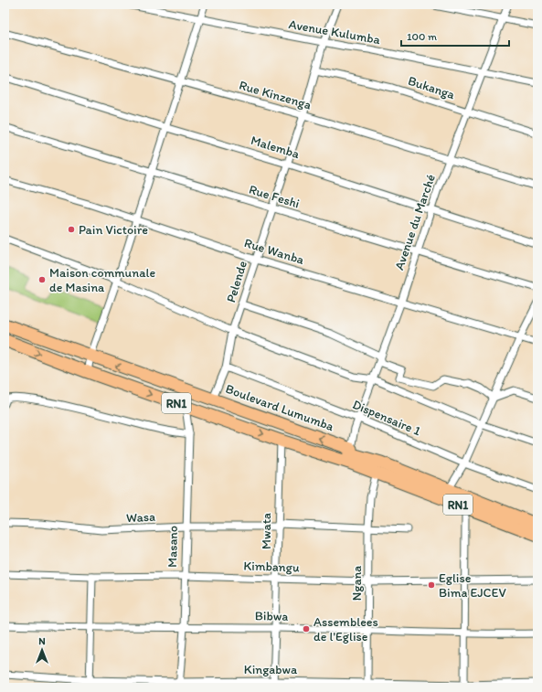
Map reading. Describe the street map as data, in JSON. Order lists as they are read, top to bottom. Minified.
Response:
{"streets":{"highway":["RN1","Boulevard Lumumba"],"street":["Avenue Kulumba","Bukanga","Rue Kinzenga","Malemba","Rue Feshi","Avenue du Marché","Rue Wanba","Pelende","Dispensaire 1","Wasa","Mwata","Masano","Kimbangu","Ngana","Bibwa","Kingabwa"]},"crossings":[["Avenue Kulumba","Avenue du Marché"],["Avenue Kulumba","Pelende"],["Bukanga","Avenue du Marché"],["Bukanga","Pelende"],["Rue Kinzenga","Avenue du Marché"],["Rue Kinzenga","Pelende"],["Malemba","Avenue du Marché"],["Malemba","Pelende"],["Rue Feshi","Avenue du Marché"],["Rue Feshi","Pelende"],["Avenue du Marché","Rue Wanba"],["Avenue du Marché","Boulevard Lumumba"],["Avenue du Marché","Dispensaire 1"],["Rue Wanba","Pelende"],["Pelende","Boulevard Lumumba"],["Pelende","Dispensaire 1"],["Boulevard Lumumba","Mwata"],["Boulevard Lumumba","Masano"],["Boulevard Lumumba","Ngana"],["Wasa","Mwata"],["Wasa","Masano"],["Wasa","Ngana"],["Mwata","Kimbangu"],["Mwata","Bibwa"],["Mwata","Kingabwa"],["Masano","Kimbangu"],["Masano","Bibwa"],["Masano","Kingabwa"],["Kimbangu","Ngana"],["Ngana","Bibwa"],["Ngana","Kingabwa"]],"places":["Pain Victoire","Maison communale de Masina","Eglise Bima EJCEV","Assemblees de l'Eglise"],"scale_bar":"100 m","north":"top"}
